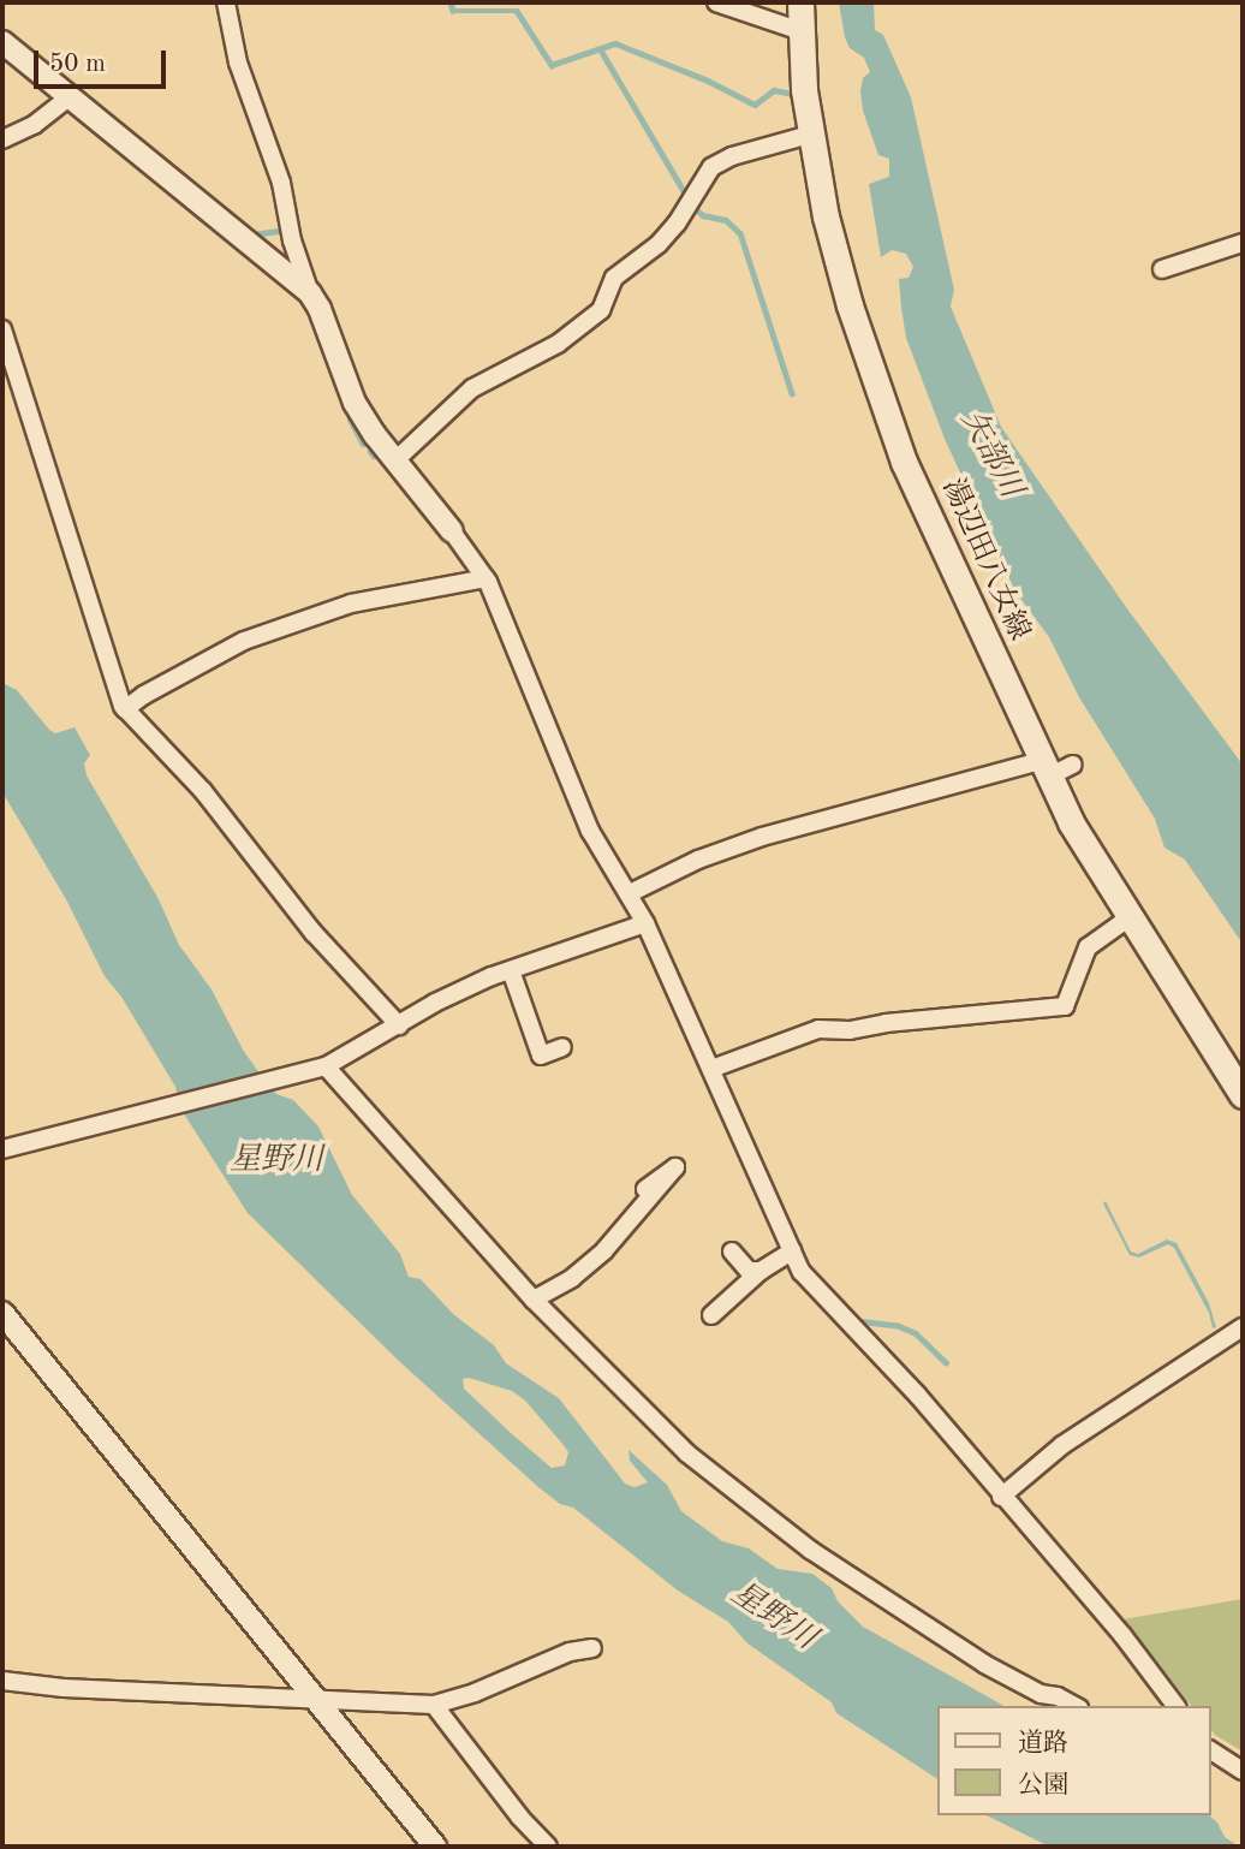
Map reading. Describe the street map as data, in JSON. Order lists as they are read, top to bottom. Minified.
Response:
{"streets":{"main road":["湯辺田八女線"]},"water":["矢部川","星野川"],"legend":["道路","公園"],"scale_bar":"50 m"}
